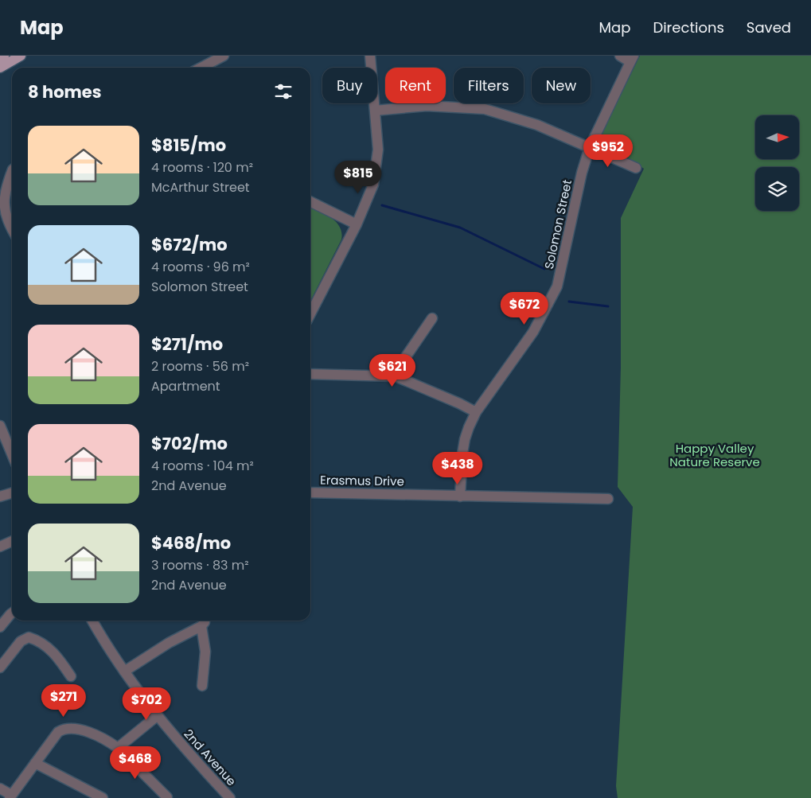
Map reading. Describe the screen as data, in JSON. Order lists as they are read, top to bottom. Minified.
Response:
{"streets":{"street":["Solomon Street","Erasmus Drive","2nd Avenue"]},"crossings":[["Solomon Street","Erasmus Drive"]],"parks":["Happy Valley Nature Reserve"],"north":"right","page":{"header":"Map","nav":["Map","Directions","Saved"],"chip":["Buy","Rent","Filters","New"],"heading":"8 homes","list":[{"name":"$815/mo","note":"4 rooms · 120 m² · McArthur Street"},{"name":"$672/mo","note":"4 rooms · 96 m² · Solomon Street"},{"name":"$271/mo","note":"2 rooms · 56 m² · Apartment"},{"name":"$702/mo","note":"4 rooms · 104 m² · 2nd Avenue"},{"name":"$468/mo","note":"3 rooms · 83 m² · 2nd Avenue"}],"price":["$952","$815","$672","$621","$438","$271","$702","$468"]}}
